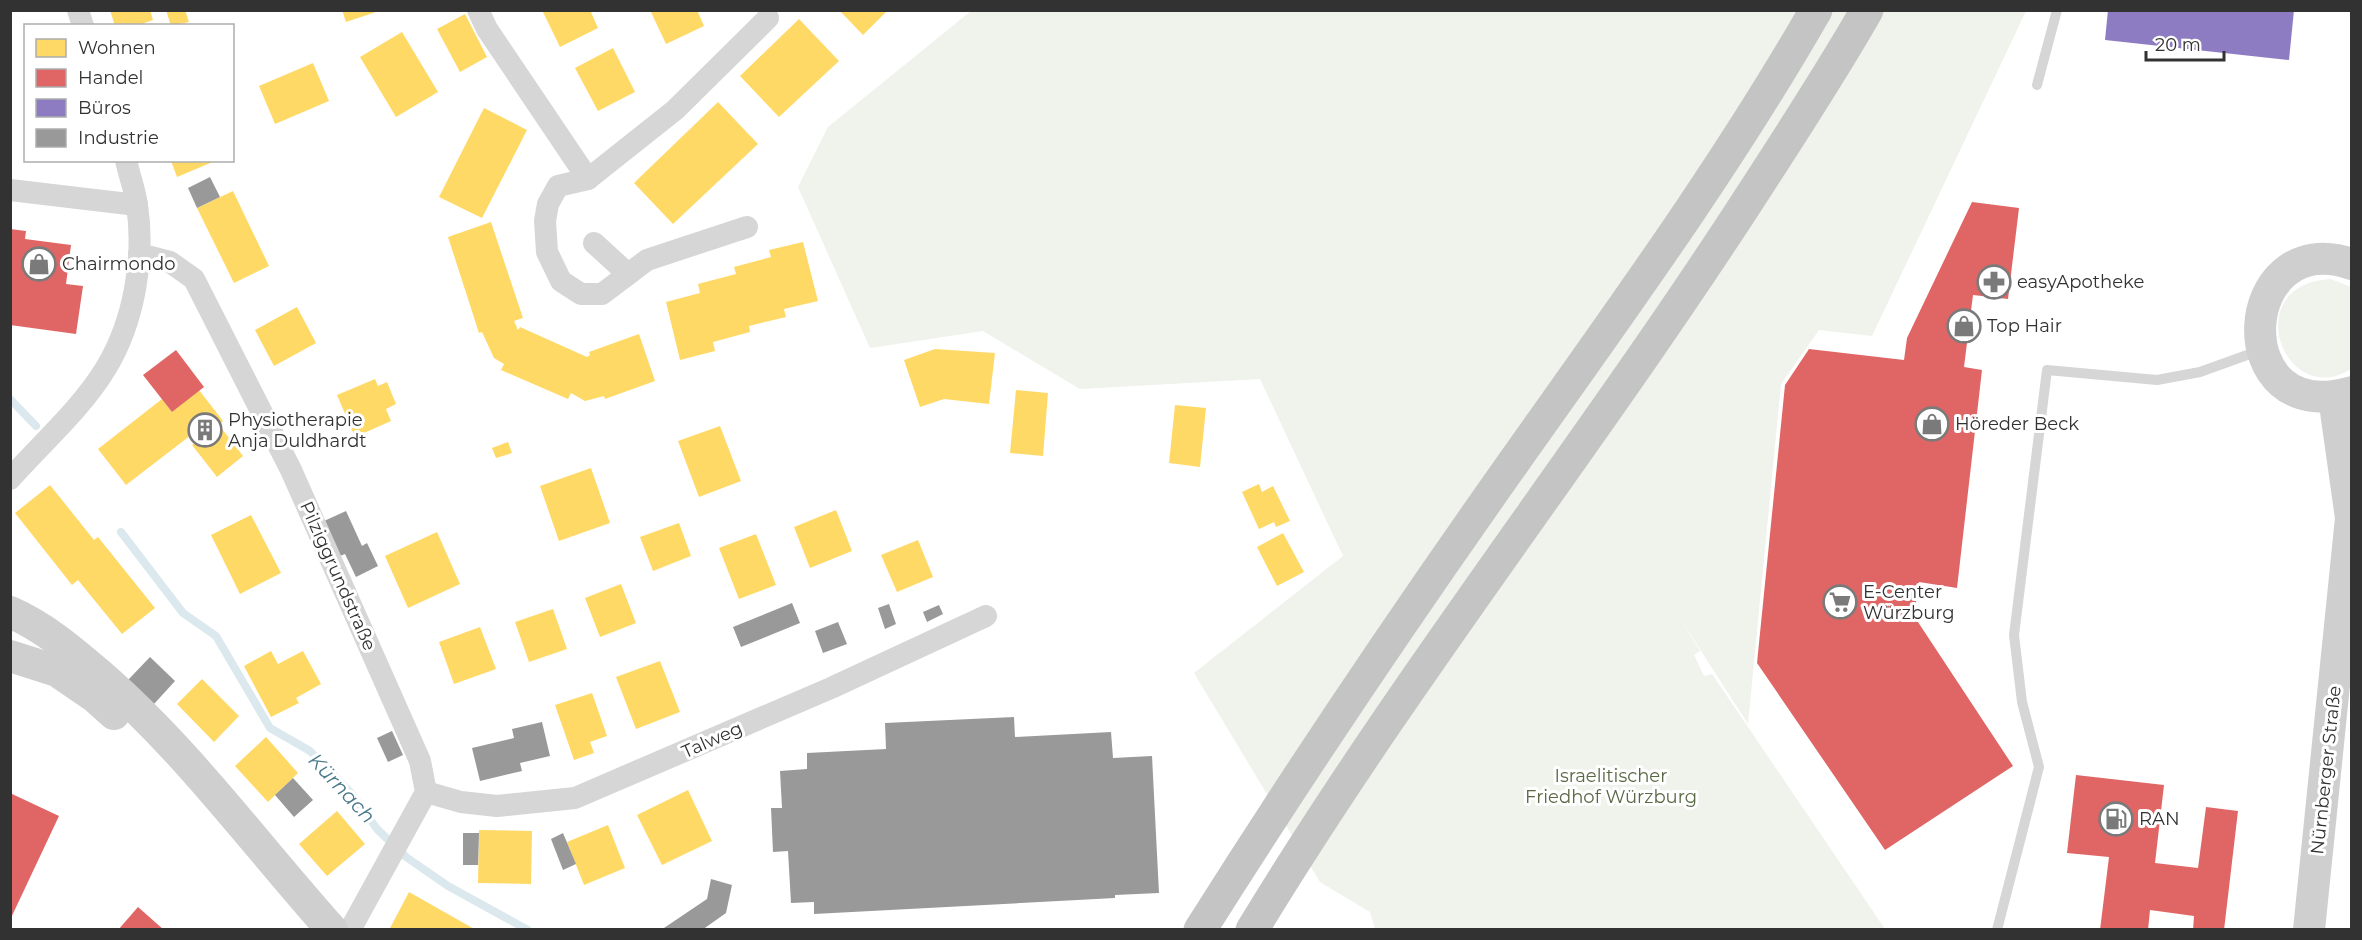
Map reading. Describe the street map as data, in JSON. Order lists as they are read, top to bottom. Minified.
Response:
{"streets":{"street":["Pilziggrundstraße","Talweg","Nürnberger Straße"]},"crossings":[["Pilziggrundstraße","Talweg"]],"water":["Kürnach"],"parks":["Israelitischer Friedhof Würzburg"],"places":{"shop":["Chairmondo","Top Hair","Höreder Beck"],"pharmacy":["easyApotheke"],"building":["Physiotherapie Anja Duldhardt"],"supermarket":["E-Center Würzburg"],"fuel station":["RAN"]},"legend":["Wohnen","Handel","Büros","Industrie"],"scale_bar":"20 m"}
